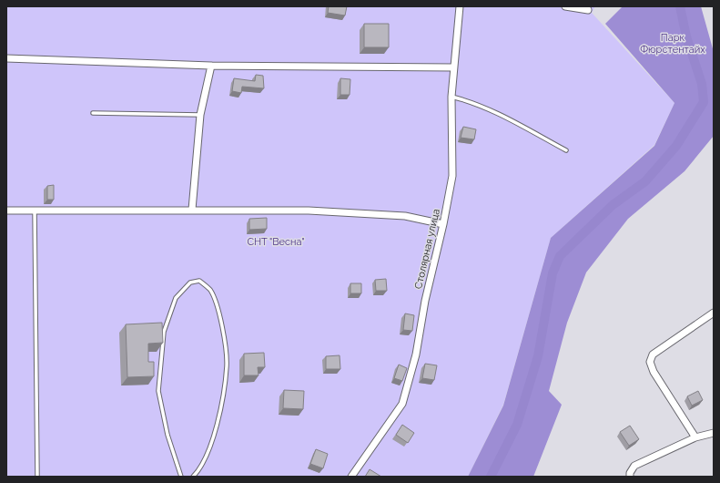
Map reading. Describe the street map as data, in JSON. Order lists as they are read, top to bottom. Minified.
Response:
{"streets":{"street":["Столярная улица"]},"parks":["Парк Фюрстентайх","СНТ \"Весна\""]}
